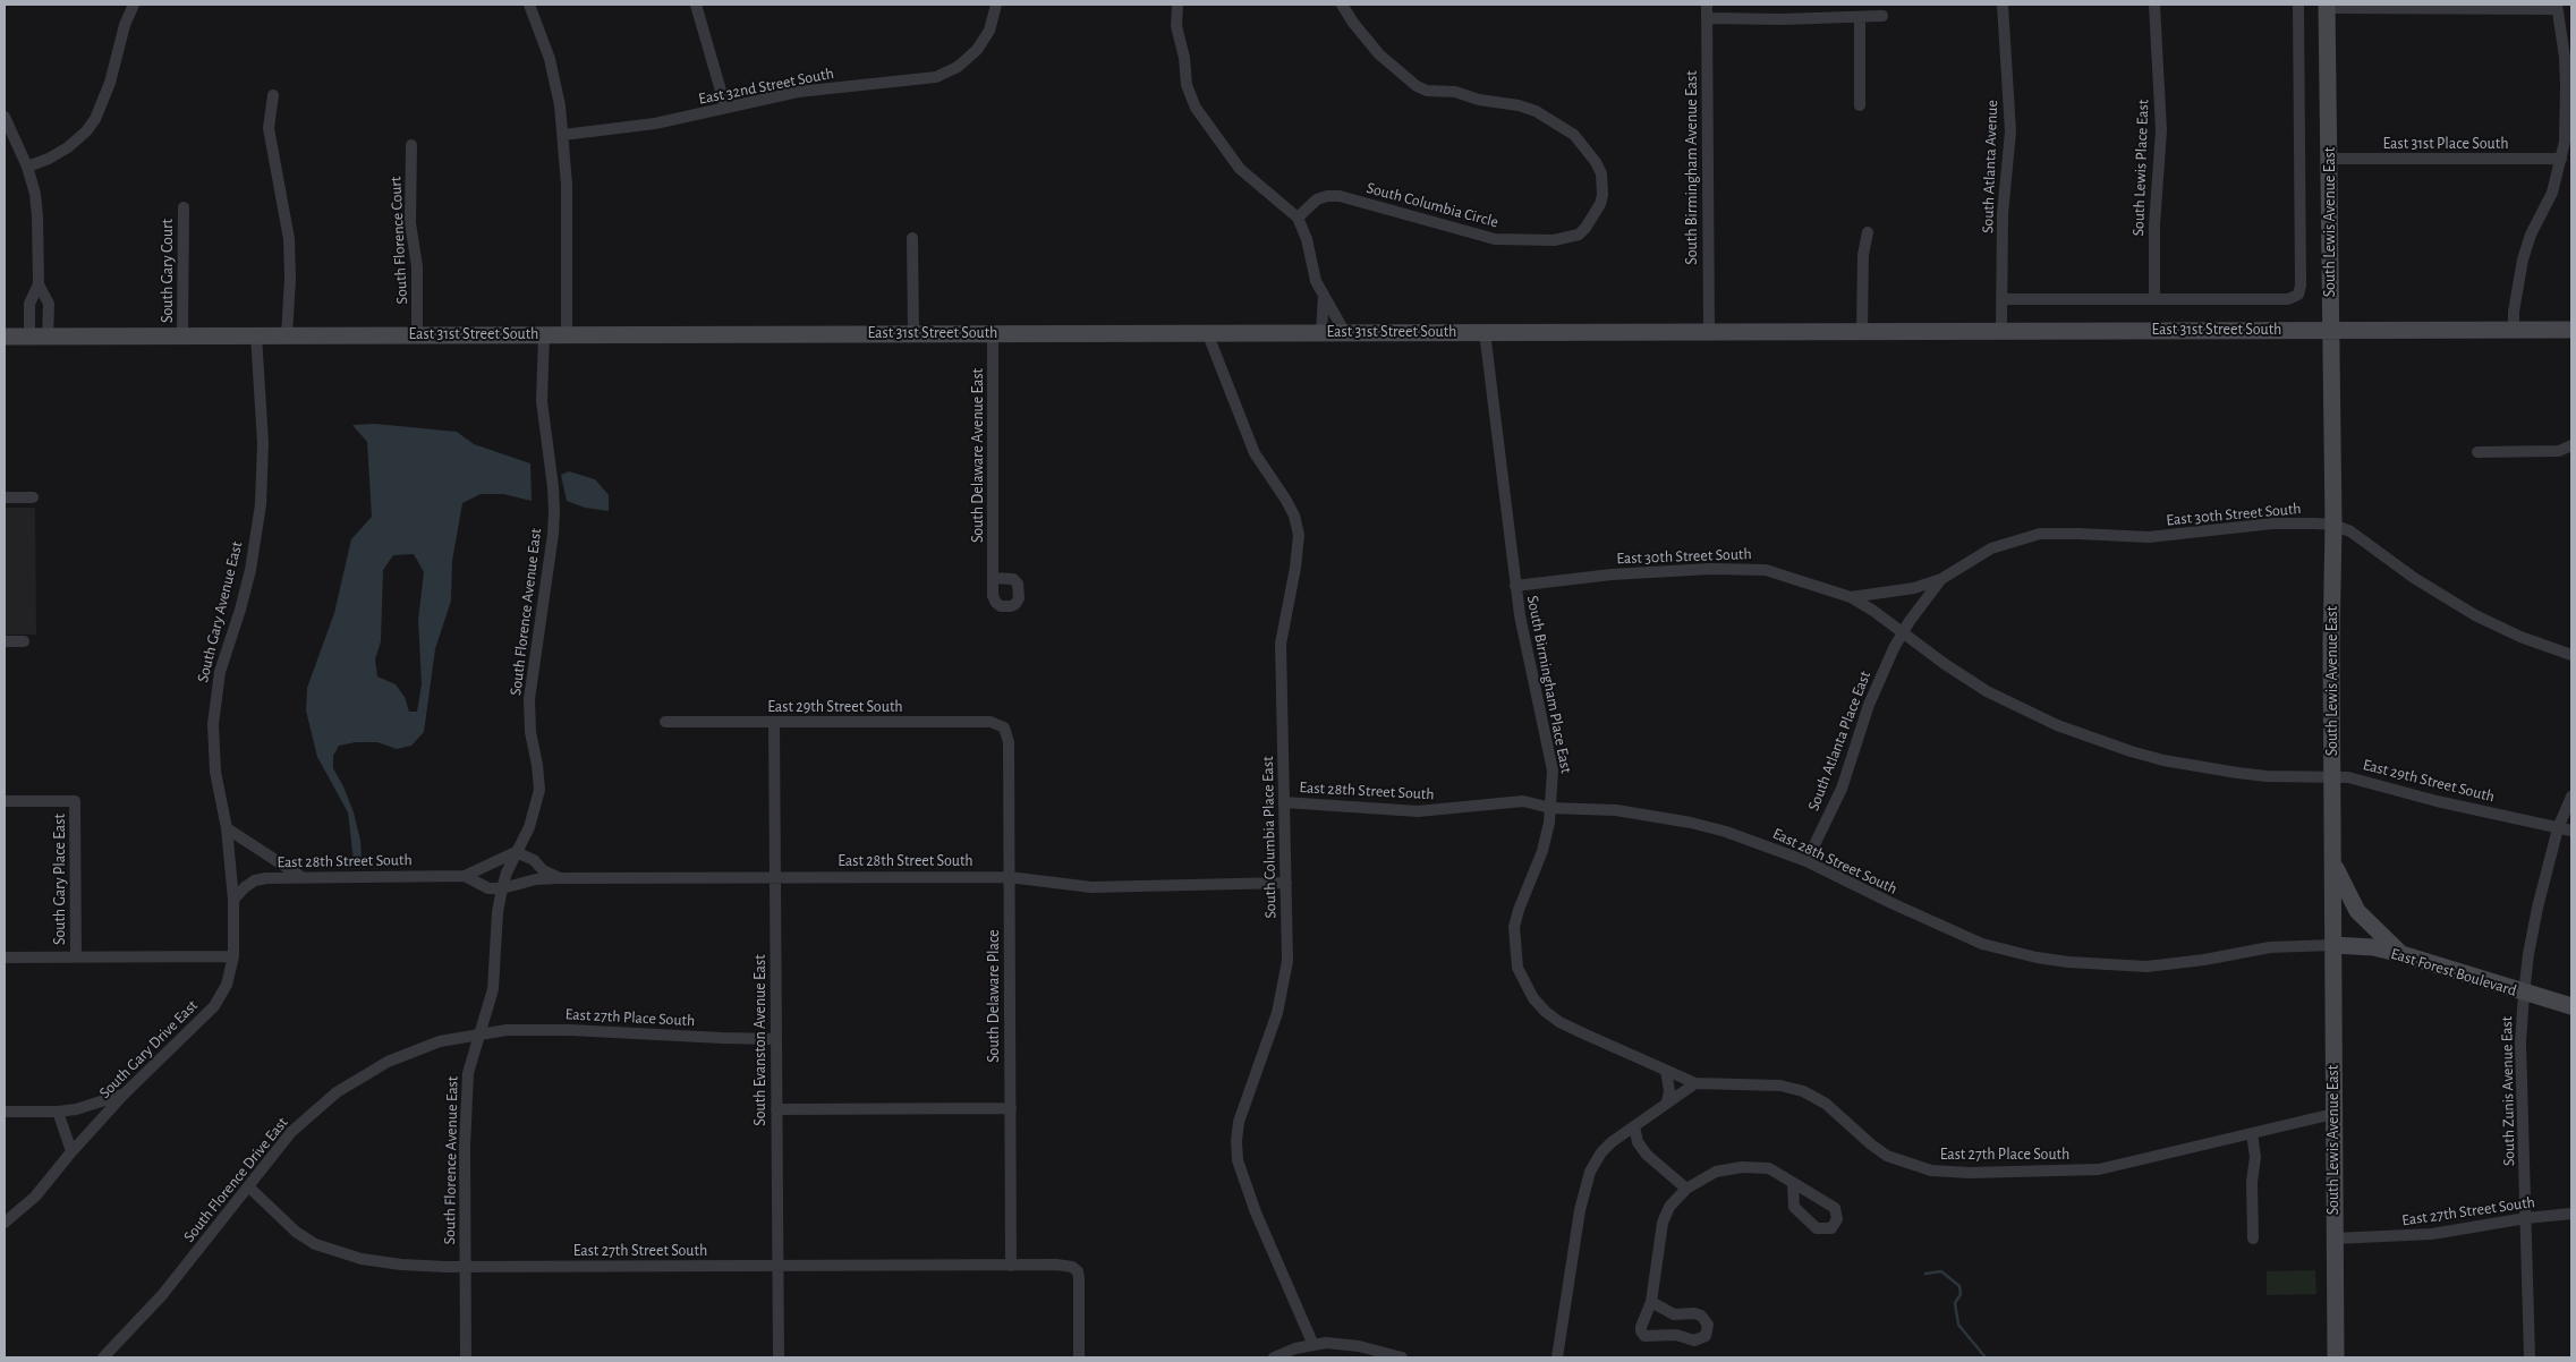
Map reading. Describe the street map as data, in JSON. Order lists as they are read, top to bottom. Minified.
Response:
{"streets":{"main road":["South Lewis Avenue East","East 31st Street South","East Forest Boulevard"],"street":["East 32nd Street South","East 31st Place South","South Atlanta Avenue","South Birmingham Avenue East","South Lewis Place East","South Columbia Circle","South Florence Court","South Gary Court","South Delaware Avenue East","East 30th Street South","South Gary Avenue East","South Florence Avenue East","South Birmingham Place East","East 29th Street South","South Atlanta Place East","East 28th Street South","South Columbia Place East","South Gary Place East","South Delaware Place","East 27th Place South","South Evanston Avenue East","South Gary Drive East","South Zunis Avenue East","South Florence Drive East","East 27th Street South"]},"crossings":[["East 31st Place South","South Lewis Avenue East"],["South Atlanta Avenue","East 31st Street South"],["South Birmingham Avenue East","East 31st Street South"],["South Lewis Place East","East 31st Street South"],["South Lewis Avenue East","East 31st Street South"],["South Lewis Avenue East","East 30th Street South"],["South Lewis Avenue East","East 29th Street South"],["South Lewis Avenue East","East 28th Street South"],["South Lewis Avenue East","East Forest Boulevard"],["South Lewis Avenue East","East 27th Place South"],["South Lewis Avenue East","East 27th Street South"],["South Florence Court","East 31st Street South"],["South Gary Court","East 31st Street South"],["East 31st Street South","South Delaware Avenue East"],["East 31st Street South","South Gary Avenue East"],["East 31st Street South","South Florence Avenue East"],["East 31st Street South","South Birmingham Place East"],["East 31st Street South","South Columbia Place East"],["East 30th Street South","South Birmingham Place East"],["East 30th Street South","East 29th Street South"],["East 30th Street South","South Atlanta Place East"],["South Gary Avenue East","South Gary Drive East"],["South Florence Avenue East","East 28th Street South"],["South Florence Avenue East","East 27th Place South"],["South Florence Avenue East","South Florence Drive East"],["South Florence Avenue East","East 27th Street South"],["South Birmingham Place East","East 28th Street South"],["South Birmingham Place East","East 27th Place South"],["East 29th Street South","South Atlanta Place East"],["East 29th Street South","South Delaware Place"],["East 29th Street South","South Evanston Avenue East"],["East 29th Street South","South Zunis Avenue East"],["South Atlanta Place East","East 28th Street South"],["East 28th Street South","South Columbia Place East"],["East 28th Street South","East Forest Boulevard"],["East 28th Street South","South Delaware Place"],["East 28th Street South","South Evanston Avenue East"],["East 28th Street South","South Gary Drive East"],["East Forest Boulevard","South Zunis Avenue East"],["South Delaware Place","East 27th Street South"],["East 27th Place South","South Evanston Avenue East"],["East 27th Place South","South Florence Drive East"],["South Evanston Avenue East","East 27th Street South"],["South Zunis Avenue East","East 27th Street South"],["South Florence Drive East","East 27th Street South"]]}
